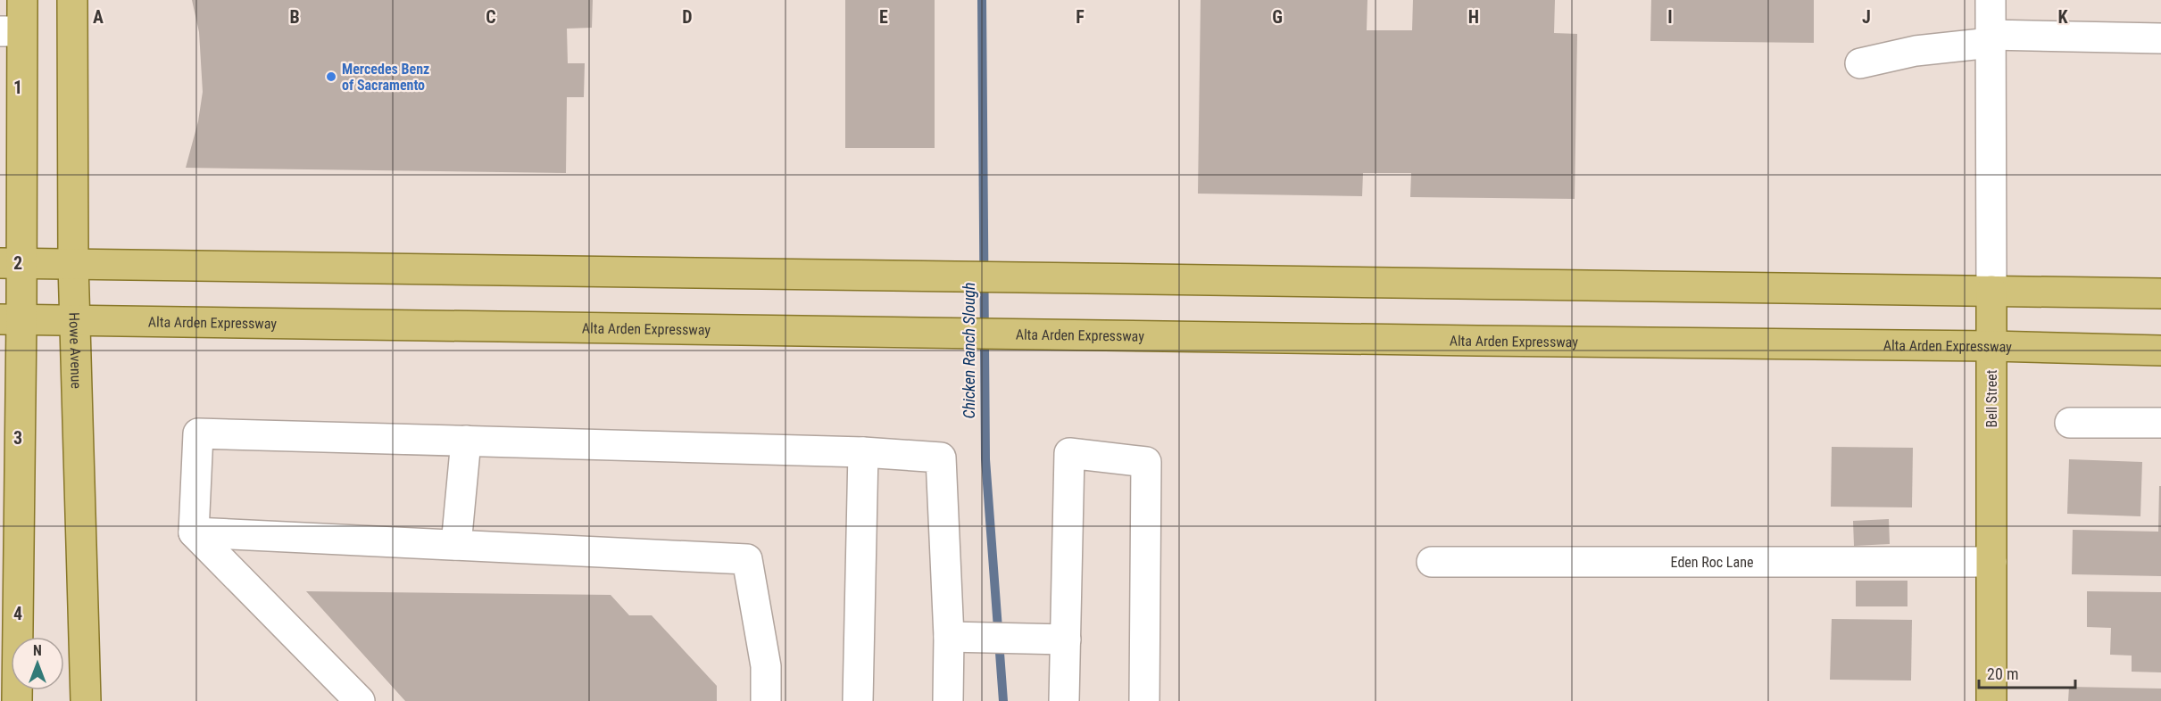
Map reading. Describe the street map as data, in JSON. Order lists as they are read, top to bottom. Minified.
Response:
{"streets":{"main road":["Alta Arden Expressway","Howe Avenue","Bell Street"],"street":["Eden Roc Lane"]},"crossings":[["Alta Arden Expressway","Howe Avenue"],["Alta Arden Expressway","Bell Street"],["Bell Street","Eden Roc Lane"]],"water":["Chicken Ranch Slough"],"places":["Mercedes Benz of Sacramento"],"scale_bar":"20 m","north":"top","grid":{"columns":["A","B","C","D","E","F","G","H","I","J","K"],"rows":["1","2","3","4"]}}
